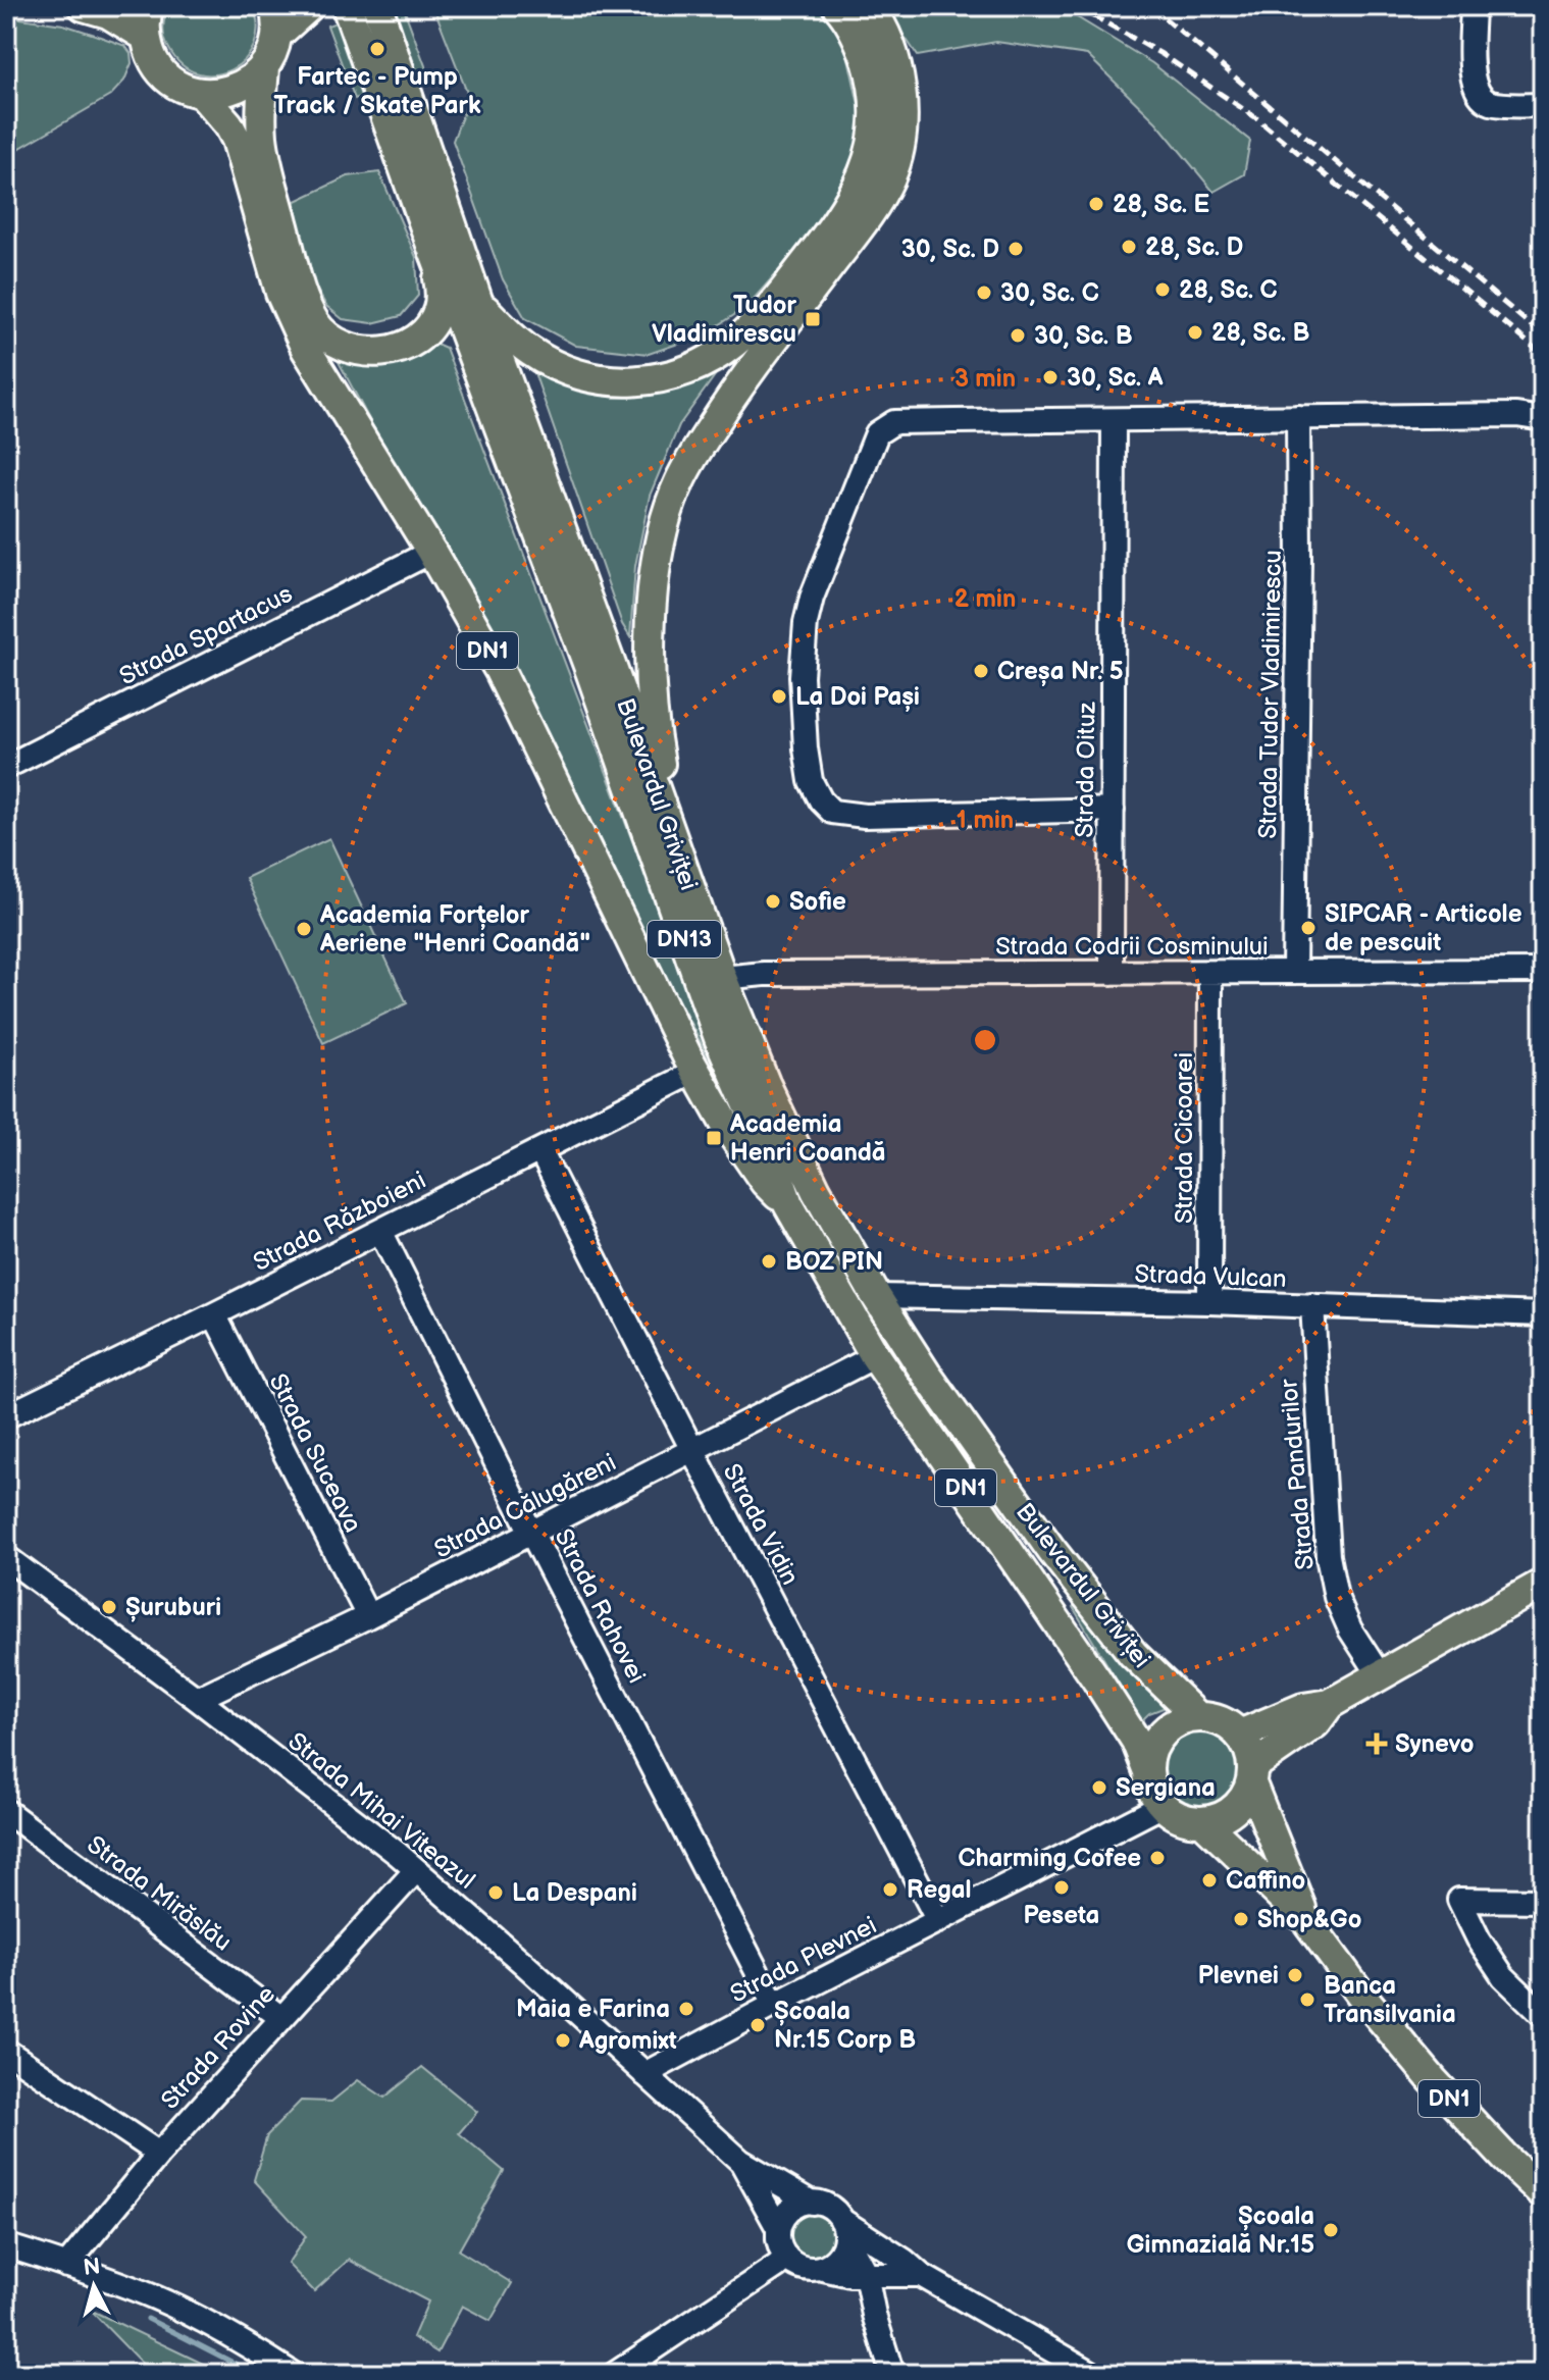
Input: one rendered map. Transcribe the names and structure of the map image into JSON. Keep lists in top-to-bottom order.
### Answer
{
  "streets": {
    "main road": ["DN1", "Bulevardul Griviței", "DN13"],
    "street": [
      "Strada Spartacus",
      "Strada Tudor Vladimirescu",
      "Strada Oituz",
      "Strada Codrii Cosminului",
      "Strada Cicoarei",
      "Strada Războieni",
      "Strada Vulcan",
      "Strada Suceava",
      "Strada Pandurilor",
      "Strada Călugăreni",
      "Strada Vidin",
      "Strada Rahovei",
      "Strada Mihai Viteazul",
      "Strada Mirăslău",
      "Strada Plevnei",
      "Strada Rovine"
    ]
  },
  "crossings": [
    ["Strada Spartacus", "Bulevardul Griviței"],
    ["DN1", "Bulevardul Griviței"],
    ["DN1", "Strada Plevnei"],
    ["Strada Tudor Vladimirescu", "Strada Codrii Cosminului"],
    ["Strada Oituz", "Strada Codrii Cosminului"],
    ["Bulevardul Griviței", "Strada Codrii Cosminului"],
    ["Bulevardul Griviței", "Strada Războieni"],
    ["Bulevardul Griviței", "Strada Vulcan"],
    ["Bulevardul Griviței", "Strada Călugăreni"],
    ["Bulevardul Griviței", "Strada Plevnei"],
    ["Strada Codrii Cosminului", "Strada Cicoarei"],
    ["Strada Cicoarei", "Strada Vulcan"],
    ["Strada Războieni", "Strada Suceava"],
    ["Strada Războieni", "Strada Vidin"],
    ["Strada Războieni", "Strada Rahovei"],
    ["Strada Vulcan", "Strada Pandurilor"],
    ["Strada Suceava", "Strada Călugăreni"],
    ["Strada Călugăreni", "Strada Vidin"],
    ["Strada Călugăreni", "Strada Rahovei"],
    ["Strada Călugăreni", "Strada Mihai Viteazul"],
    ["Strada Vidin", "Strada Plevnei"],
    ["Strada Rahovei", "Strada Plevnei"],
    ["Strada Mihai Viteazul", "Strada Plevnei"],
    ["Strada Mihai Viteazul", "Strada Rovine"],
    ["Strada Mirăslău", "Strada Rovine"]
  ],
  "places": {
    "other": [
      "Fartec - Pump Track / Skate Park",
      "28, Sc. E",
      "28, Sc. D",
      "30, Sc. D",
      "28, Sc. C",
      "30, Sc. C",
      "28, Sc. B",
      "30, Sc. B",
      "30, Sc. A",
      "Creșa Nr. 5",
      "La Doi Pași",
      "Sofie",
      "SIPCAR - Articole de pescuit",
      "Academia Forțelor Aeriene \"Henri Coandă\"",
      "BOZ PIN",
      "Șuruburi",
      "Sergiana",
      "Charming Cofee",
      "Caffino",
      "Peseta",
      "Regal",
      "La Despani",
      "Shop&Go",
      "Plevnei",
      "Banca Transilvania",
      "Maia e Farina",
      "Școala Nr.15 Corp B",
      "Agromixt",
      "Școala Gimnazială Nr.15"
    ],
    "transit": ["Tudor Vladimirescu", "Academia Henri Coandă"],
    "health": ["Synevo"]
  },
  "north": "top",
  "rings": ["3 min", "2 min", "1 min"]
}
